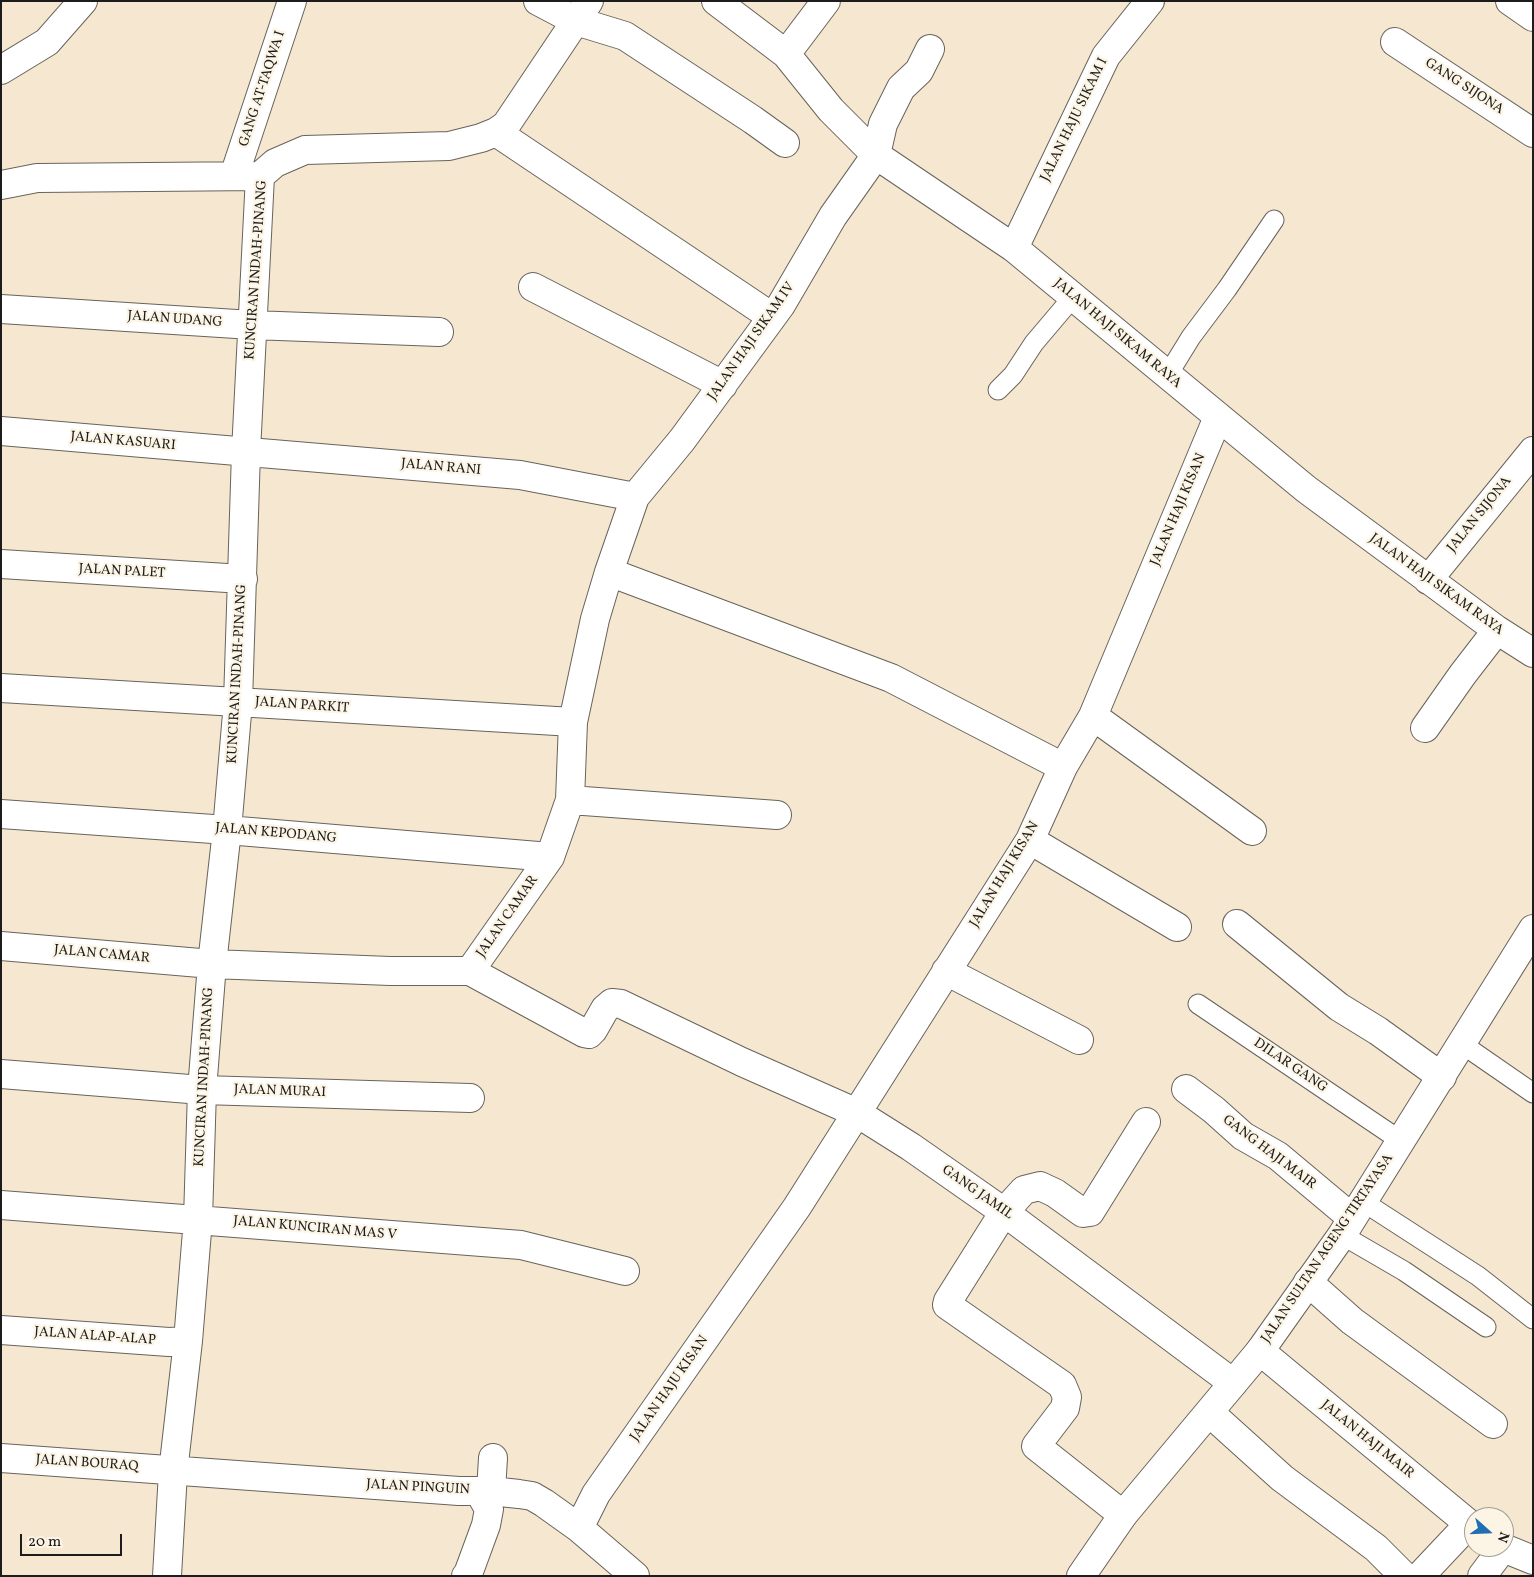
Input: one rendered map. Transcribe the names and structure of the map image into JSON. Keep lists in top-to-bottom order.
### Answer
{
  "streets": {
    "street": [
      "GANG SIJONA",
      "GANG AT-TAQWA I",
      "JALAN HAJU SIKAM I",
      "KUNCIRAN INDAH-PINANG",
      "JALAN UDANG",
      "JALAN HAJI SIKAM RAYA",
      "JALAN HAJI SIKAM IV",
      "JALAN KASUARI",
      "JALAN RANI",
      "JALAN HAJI KISAN",
      "JALAN SIJONA",
      "JALAN PALET",
      "JALAN PARKIT",
      "JALAN KEPODANG",
      "JALAN CAMAR",
      "JALAN MURAI",
      "GANG HAJI MAIR",
      "GANG JAMIL",
      "JALAN KUNCIRAN MAS V",
      "JALAN SULTAN AGENG TIRTAYASA",
      "JALAN ALAP-ALAP",
      "JALAN HAJU KISAN",
      "JALAN HAJI MAIR",
      "JALAN BOURAQ",
      "JALAN PINGUIN"
    ],
    "lane": ["DILAR GANG"]
  },
  "crossings": [
    ["GANG AT-TAQWA I", "KUNCIRAN INDAH-PINANG"],
    ["JALAN HAJU SIKAM I", "JALAN HAJI SIKAM RAYA"],
    ["KUNCIRAN INDAH-PINANG", "JALAN UDANG"],
    ["KUNCIRAN INDAH-PINANG", "JALAN KASUARI"],
    ["KUNCIRAN INDAH-PINANG", "JALAN RANI"],
    ["KUNCIRAN INDAH-PINANG", "JALAN PALET"],
    ["KUNCIRAN INDAH-PINANG", "JALAN PARKIT"],
    ["KUNCIRAN INDAH-PINANG", "JALAN KEPODANG"],
    ["KUNCIRAN INDAH-PINANG", "JALAN CAMAR"],
    ["KUNCIRAN INDAH-PINANG", "JALAN MURAI"],
    ["KUNCIRAN INDAH-PINANG", "JALAN KUNCIRAN MAS V"],
    ["KUNCIRAN INDAH-PINANG", "JALAN ALAP-ALAP"],
    ["KUNCIRAN INDAH-PINANG", "JALAN BOURAQ"],
    ["KUNCIRAN INDAH-PINANG", "JALAN PINGUIN"],
    ["JALAN HAJI SIKAM RAYA", "JALAN HAJI SIKAM IV"],
    ["JALAN HAJI SIKAM RAYA", "JALAN HAJI KISAN"],
    ["JALAN HAJI SIKAM RAYA", "JALAN SIJONA"],
    ["JALAN HAJI SIKAM IV", "JALAN RANI"],
    ["JALAN HAJI SIKAM IV", "JALAN CAMAR"],
    ["JALAN KASUARI", "JALAN RANI"],
    ["JALAN RANI", "JALAN CAMAR"],
    ["JALAN HAJI KISAN", "GANG JAMIL"],
    ["JALAN HAJI KISAN", "JALAN HAJU KISAN"],
    ["JALAN PARKIT", "JALAN CAMAR"],
    ["JALAN KEPODANG", "JALAN CAMAR"],
    ["JALAN CAMAR", "GANG JAMIL"],
    ["DILAR GANG", "JALAN SULTAN AGENG TIRTAYASA"],
    ["GANG HAJI MAIR", "JALAN SULTAN AGENG TIRTAYASA"],
    ["GANG JAMIL", "JALAN SULTAN AGENG TIRTAYASA"],
    ["JALAN SULTAN AGENG TIRTAYASA", "JALAN HAJI MAIR"],
    ["JALAN HAJU KISAN", "JALAN PINGUIN"],
    ["JALAN BOURAQ", "JALAN PINGUIN"]
  ],
  "scale_bar": "20 m",
  "north": "right"
}
